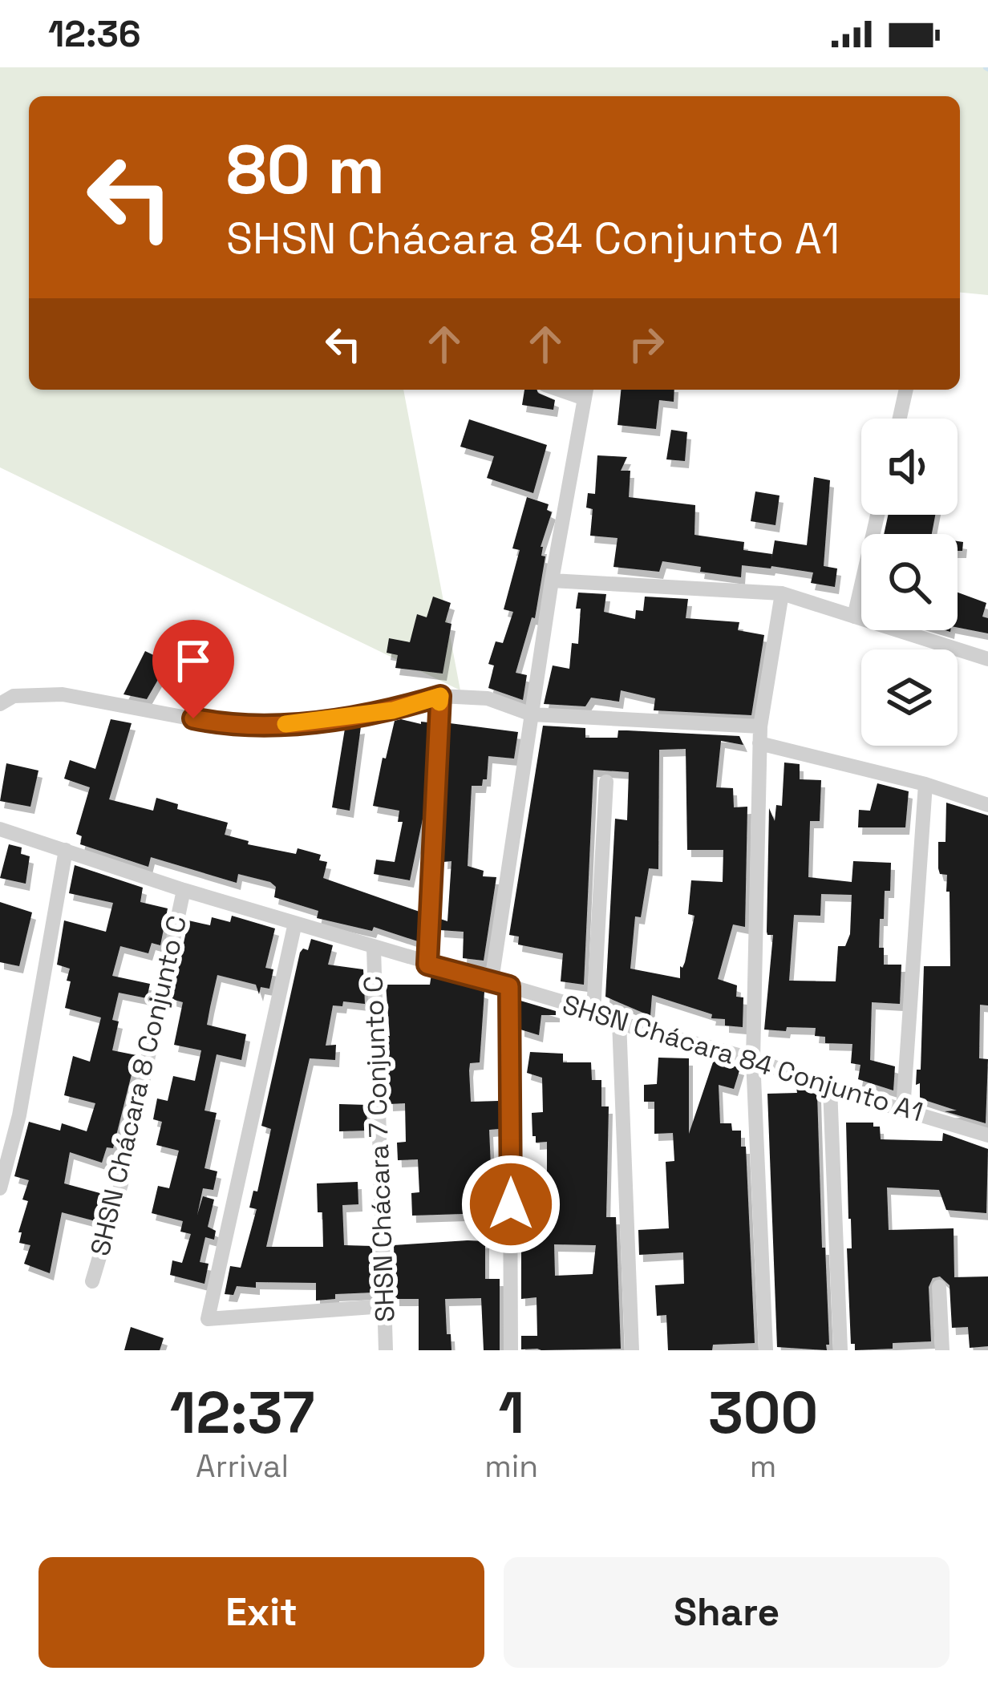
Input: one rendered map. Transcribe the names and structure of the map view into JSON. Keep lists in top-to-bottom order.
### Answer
{
  "streets": {
    "street": ["SHSN Chácara 84 Conjunto A1", "SHSN Chácara 8 Conjunto C", "SHSN Chácara 7 Conjunto C"]
  },
  "crossings": [
    ["SHSN Chácara 84 Conjunto A1", "SHSN Chácara 8 Conjunto C"],
    ["SHSN Chácara 84 Conjunto A1", "SHSN Chácara 7 Conjunto C"]
  ],
  "page": {
    "status": "12:36",
    "turn": ["80 m", "SHSN Chácara 84 Conjunto A1"],
    "eta": [
      "12:37",
      "Arrival",
      "1",
      "min",
      "300",
      "m"
    ],
    "buttons": ["Exit", "Share"]
  }
}
